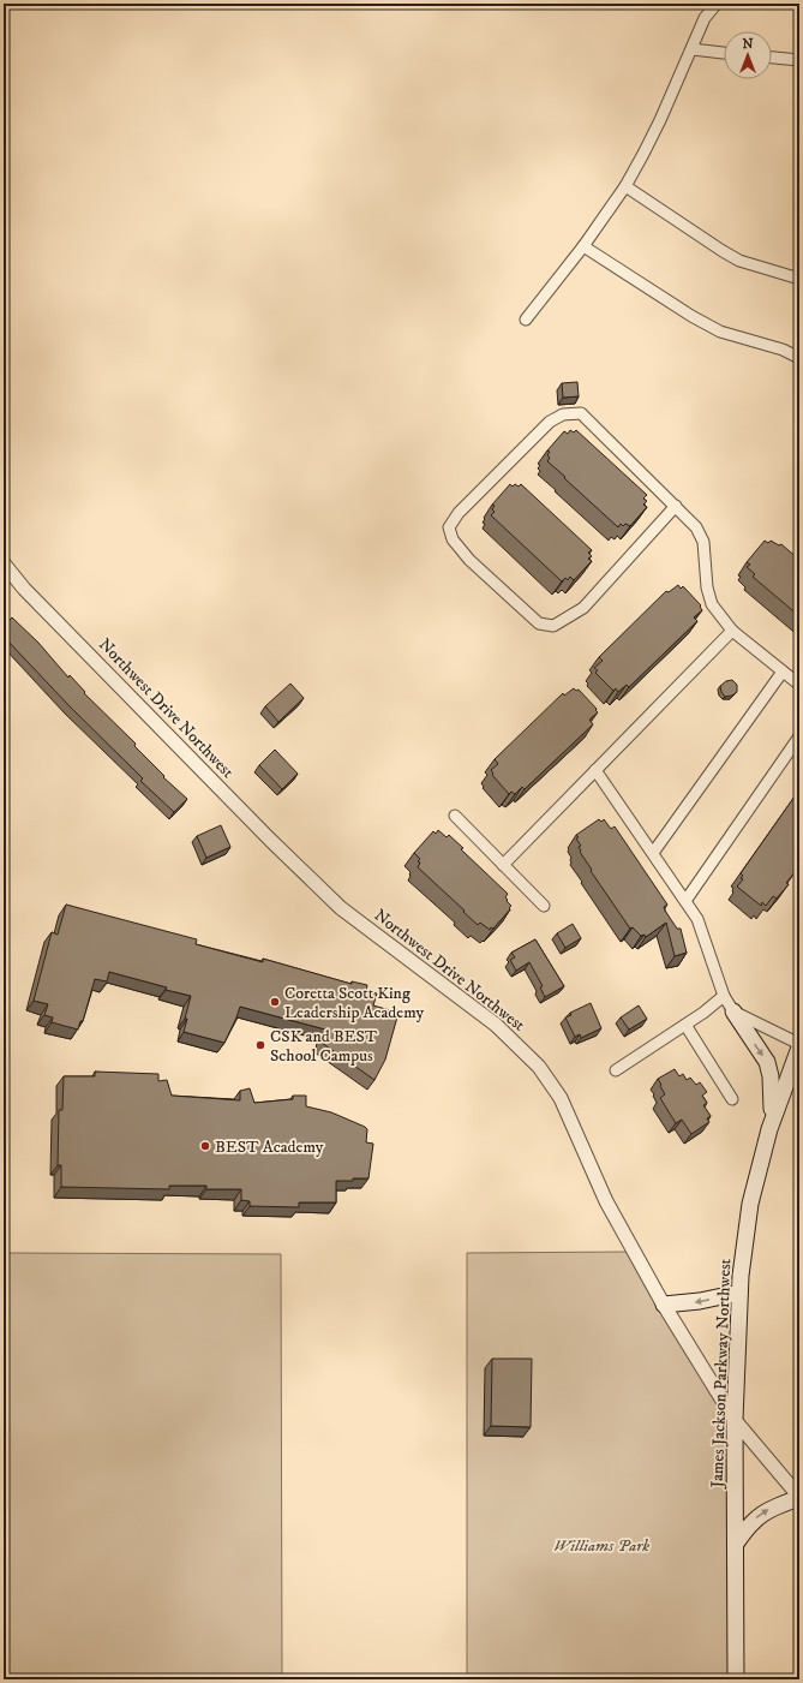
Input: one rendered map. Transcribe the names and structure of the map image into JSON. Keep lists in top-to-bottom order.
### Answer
{
  "streets": {
    "main road": ["James Jackson Parkway Northwest"],
    "street": ["Northwest Drive Northwest"]
  },
  "crossings": [
    ["Northwest Drive Northwest", "James Jackson Parkway Northwest"]
  ],
  "parks": ["Williams Park"],
  "places": ["Coretta Scott King Leadership Academy", "CSK and BEST School Campus", "BEST Academy"],
  "north": "top"
}
